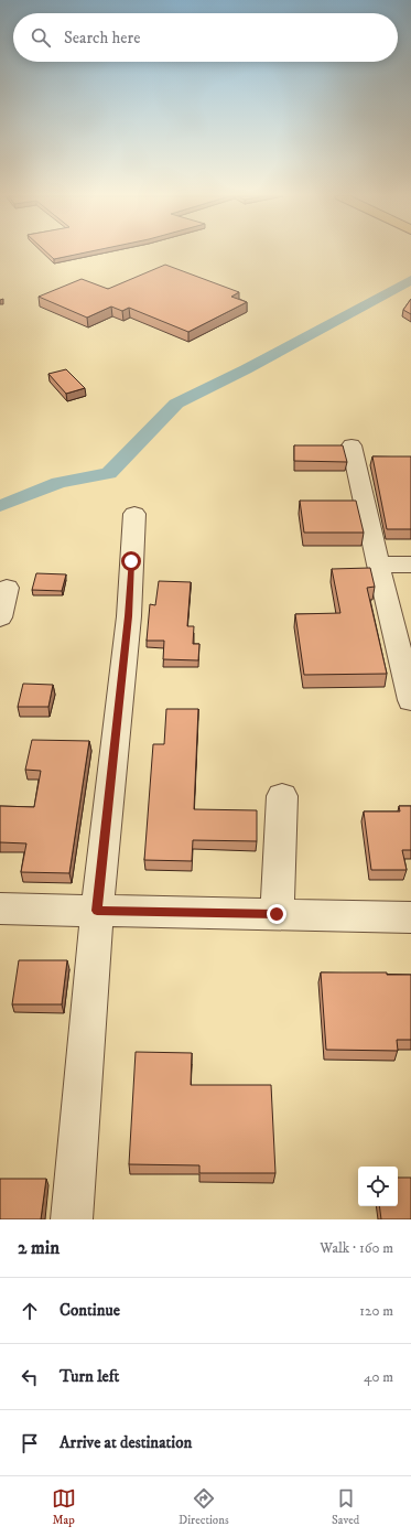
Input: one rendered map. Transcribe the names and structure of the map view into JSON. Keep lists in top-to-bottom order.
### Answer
{
  "page": {
    "search": "Search here",
    "heading": ["2 min", "Walk · 160 m"],
    "list": [
      ["Continue", "120 m"],
      ["Turn left", "40 m"],
      "Arrive at destination"
    ],
    "nav": ["Map", "Directions", "Saved"]
  }
}
